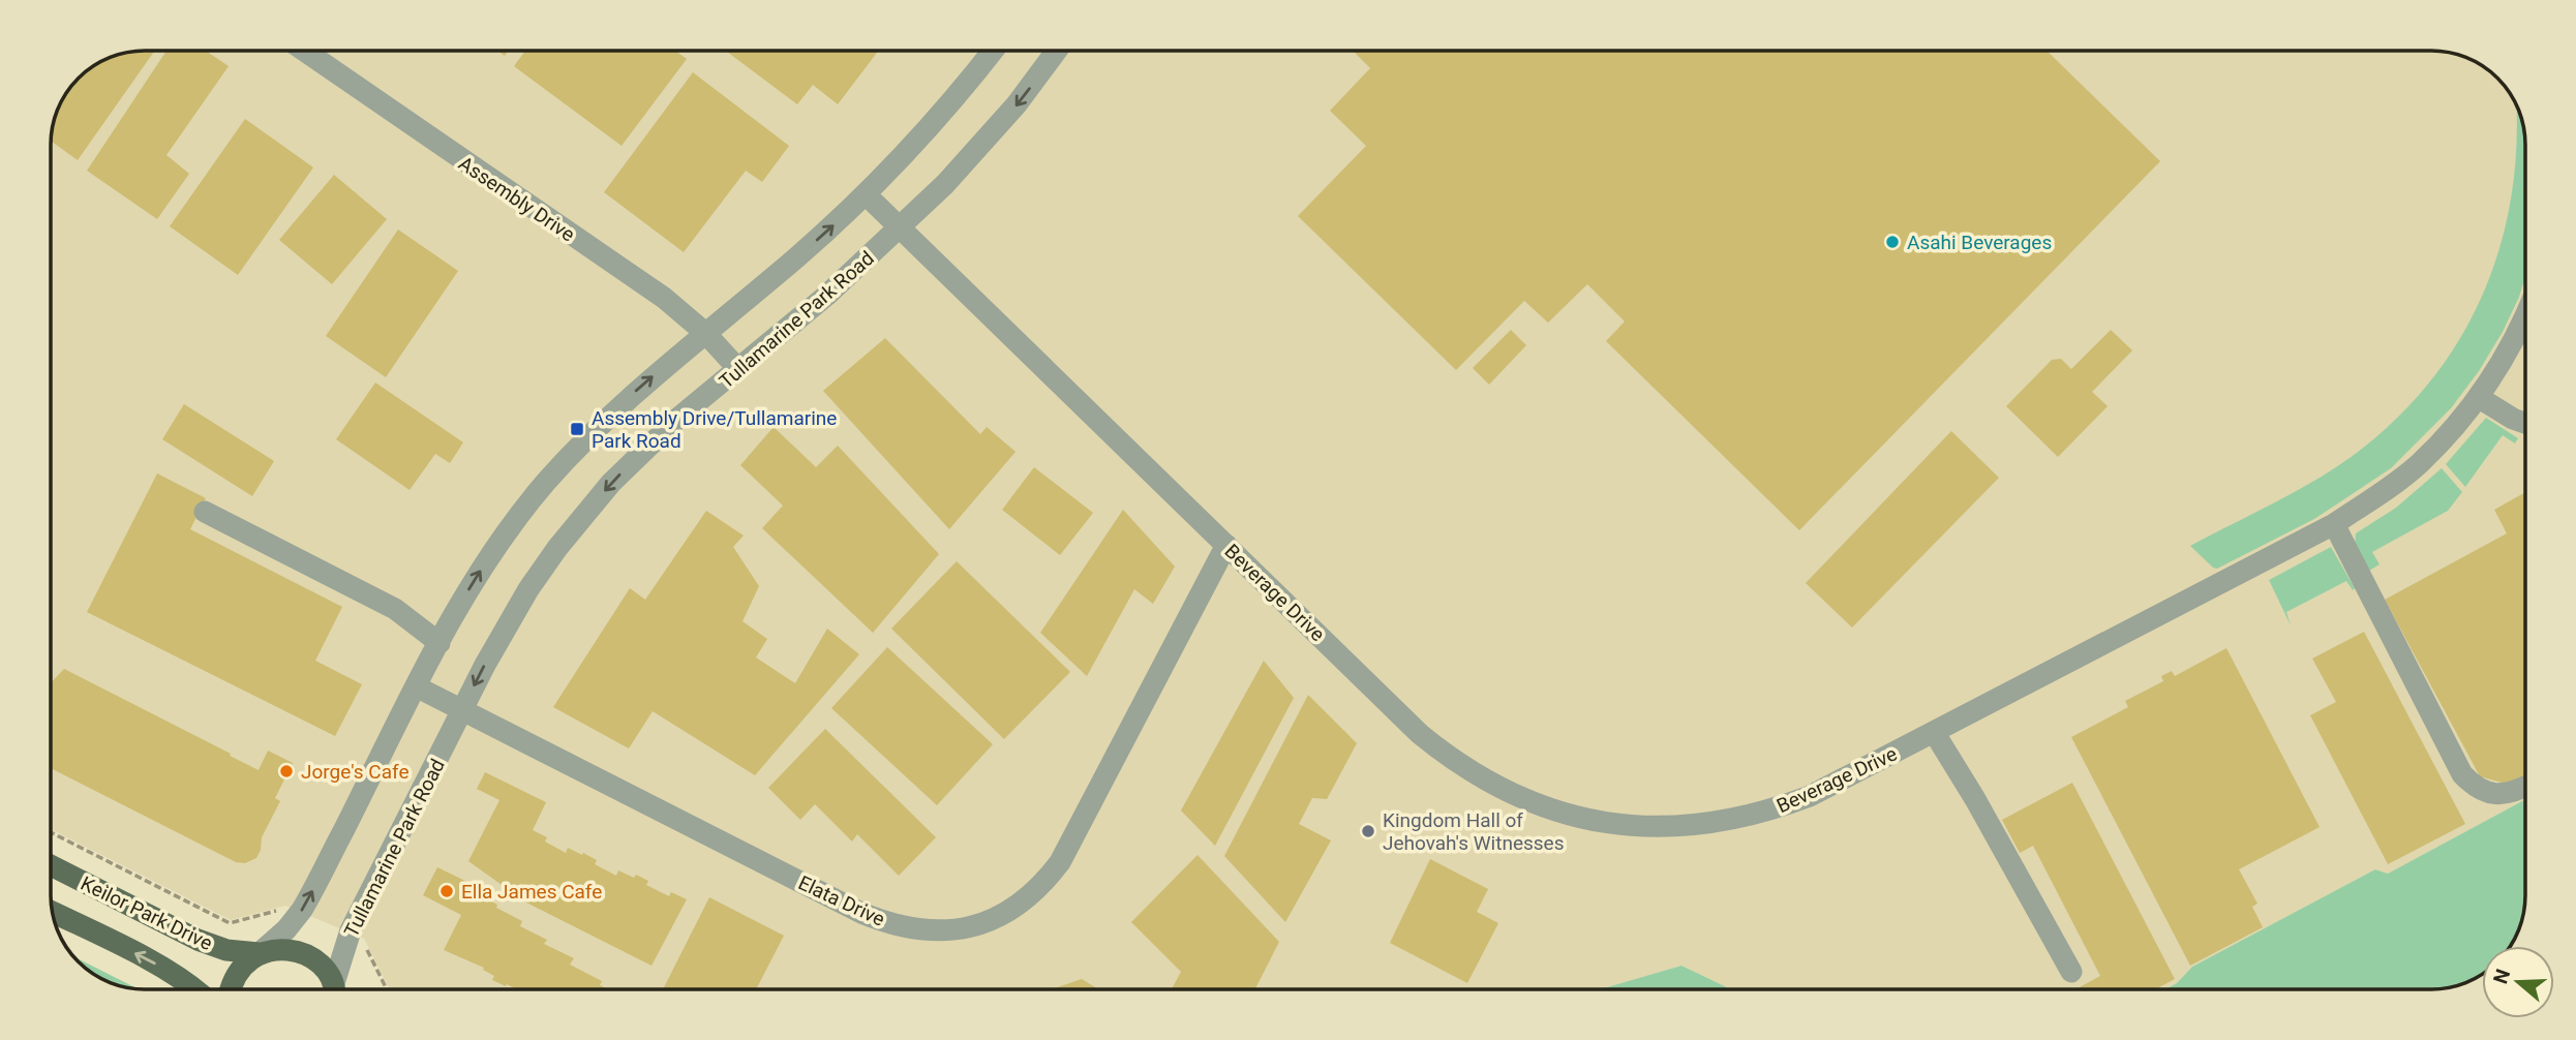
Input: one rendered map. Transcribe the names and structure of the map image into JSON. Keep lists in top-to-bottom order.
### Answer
{
  "streets": {
    "main road": ["Keilor Park Drive"],
    "street": [
      "Assembly Drive",
      "Tullamarine Park Road",
      "Beverage Drive",
      "Elata Drive"
    ]
  },
  "crossings": [
    ["Assembly Drive", "Tullamarine Park Road"],
    ["Tullamarine Park Road", "Beverage Drive"],
    ["Tullamarine Park Road", "Elata Drive"],
    ["Beverage Drive", "Elata Drive"]
  ],
  "places": {
    "other": [
      "Asahi Beverages",
      "Jorge's Cafe",
      "Kingdom Hall of Jehovah's Witnesses",
      "Ella James Cafe"
    ],
    "transit": ["Assembly Drive/Tullamarine Park Road"]
  },
  "north": "left"
}
